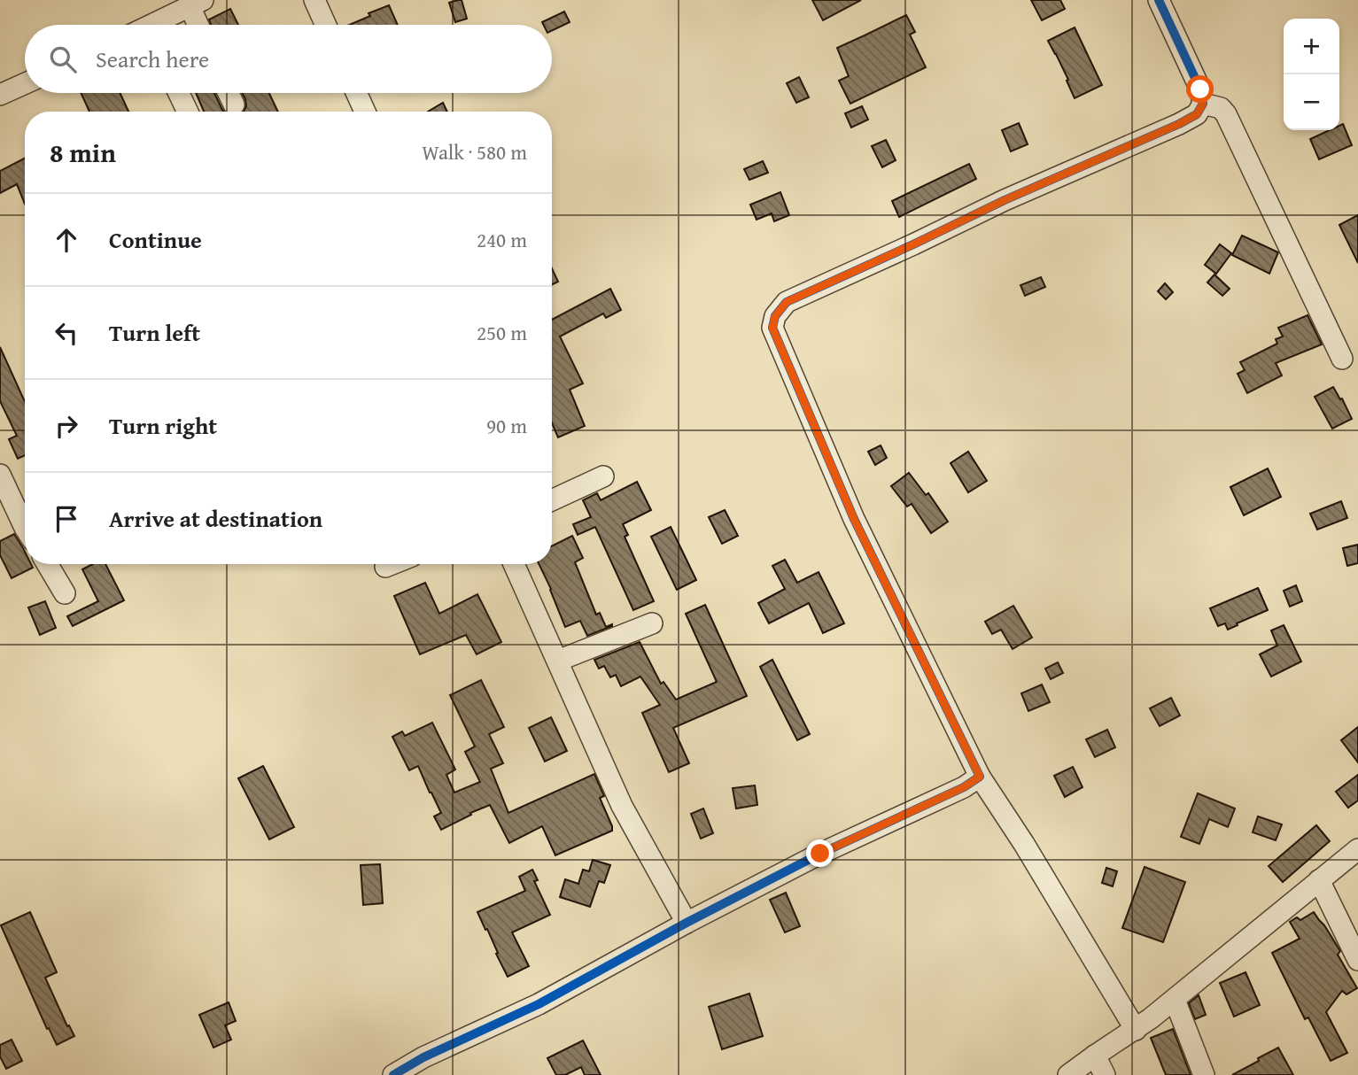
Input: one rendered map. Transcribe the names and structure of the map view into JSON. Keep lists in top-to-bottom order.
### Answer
{
  "page": {
    "map_buttons": ["+", "−"],
    "search": "Search here",
    "heading": ["8 min", "Walk · 580 m"],
    "list": [
      ["Continue", "240 m"],
      ["Turn left", "250 m"],
      ["Turn right", "90 m"],
      "Arrive at destination"
    ]
  }
}
